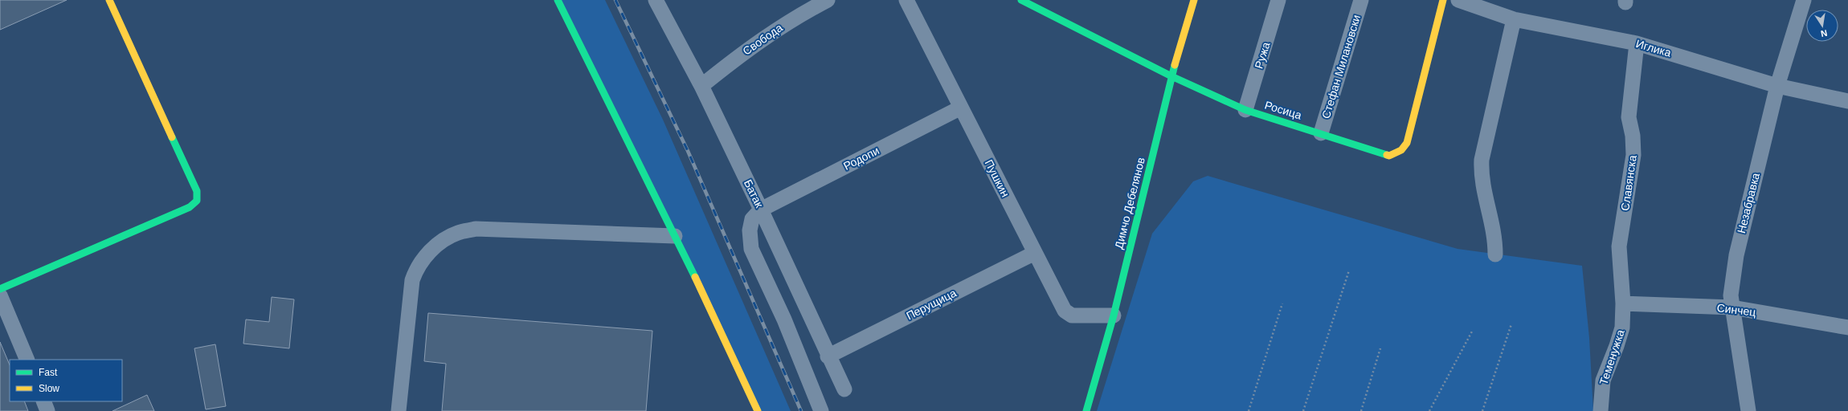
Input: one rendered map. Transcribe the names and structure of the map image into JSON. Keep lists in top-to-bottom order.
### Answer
{
  "streets": {
    "street": [
      "Свобода",
      "Иглика",
      "Ружа",
      "Стефан Милановски",
      "Росица",
      "Родопи",
      "Пушкин",
      "Славянска",
      "Батак",
      "Димчо Дебелянов",
      "Незабравка",
      "Перущица",
      "Синчец",
      "Теменужка"
    ]
  },
  "crossings": [
    ["Свобода", "Батак"],
    ["Иглика", "Славянска"],
    ["Иглика", "Незабравка"],
    ["Ружа", "Росица"],
    ["Стефан Милановски", "Росица"],
    ["Росица", "Димчо Дебелянов"],
    ["Родопи", "Пушкин"],
    ["Родопи", "Батак"],
    ["Пушкин", "Димчо Дебелянов"],
    ["Пушкин", "Перущица"],
    ["Славянска", "Синчец"],
    ["Славянска", "Теменужка"],
    ["Батак", "Перущица"],
    ["Незабравка", "Синчец"],
    ["Синчец", "Теменужка"]
  ],
  "legend": ["Fast", "Slow"],
  "north": "bottom"
}
